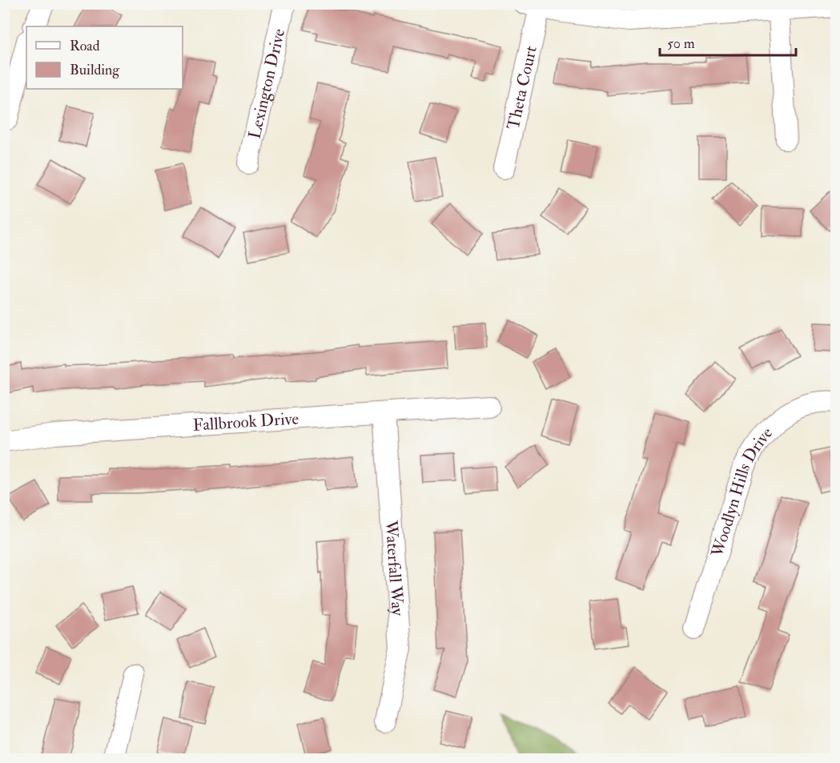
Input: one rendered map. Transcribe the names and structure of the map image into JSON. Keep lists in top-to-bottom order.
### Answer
{
  "streets": {
    "street": [
      "Lexington Drive",
      "Theta Court",
      "Fallbrook Drive",
      "Woodlyn Hills Drive",
      "Waterfall Way"
    ]
  },
  "crossings": [
    ["Fallbrook Drive", "Waterfall Way"]
  ],
  "legend": ["Road", "Building"],
  "scale_bar": "50 m"
}
